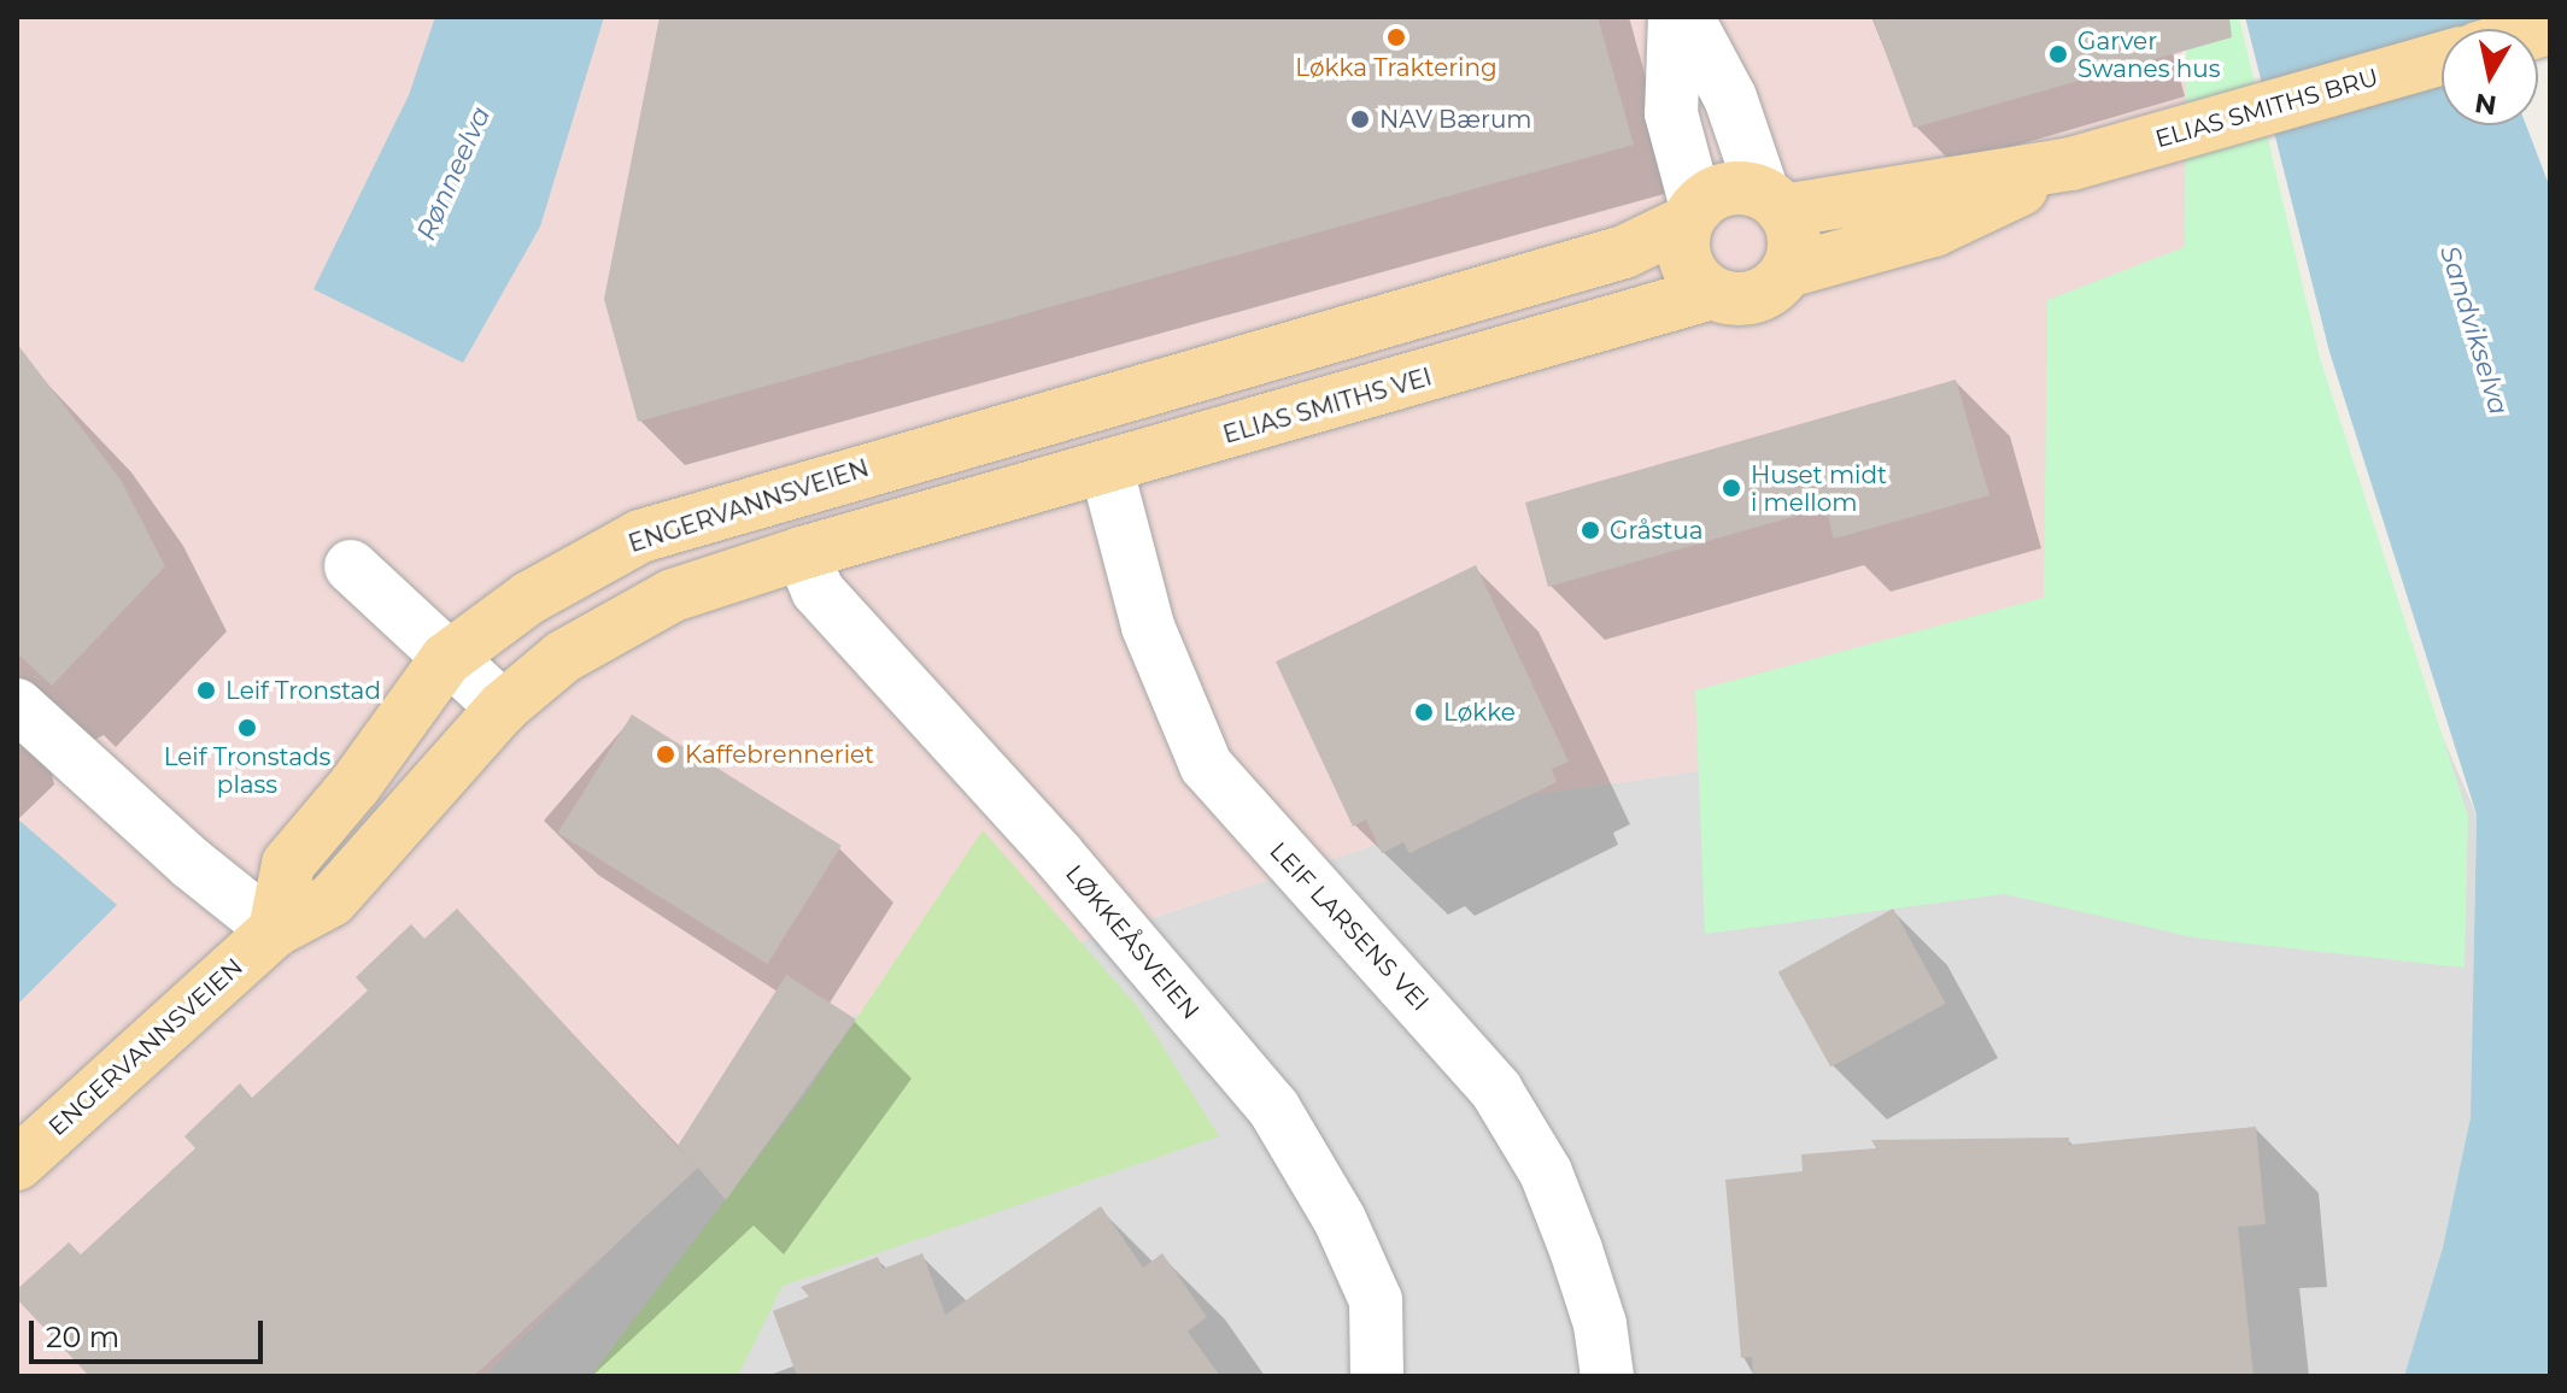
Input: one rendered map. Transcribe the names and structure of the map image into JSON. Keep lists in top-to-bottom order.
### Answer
{
  "streets": {
    "main road": ["ELIAS SMITHS BRU", "ELIAS SMITHS VEI", "ENGERVANNSVEIEN"],
    "street": ["LEIF LARSENS VEI", "LØKKEÅSVEIEN"]
  },
  "crossings": [
    ["ELIAS SMITHS VEI", "ENGERVANNSVEIEN"],
    ["ELIAS SMITHS VEI", "LEIF LARSENS VEI"],
    ["ENGERVANNSVEIEN", "LØKKEÅSVEIEN"]
  ],
  "water": ["Rønneelva", "Sandvikselva"],
  "places": [
    "Løkka Traktering",
    "Garver Swanes hus",
    "NAV Bærum",
    "Huset midt i mellom",
    "Gråstua",
    "Leif Tronstad",
    "Løkke",
    "Leif Tronstads plass",
    "Kaffebrenneriet"
  ],
  "scale_bar": "20 m",
  "north": "bottom"
}
